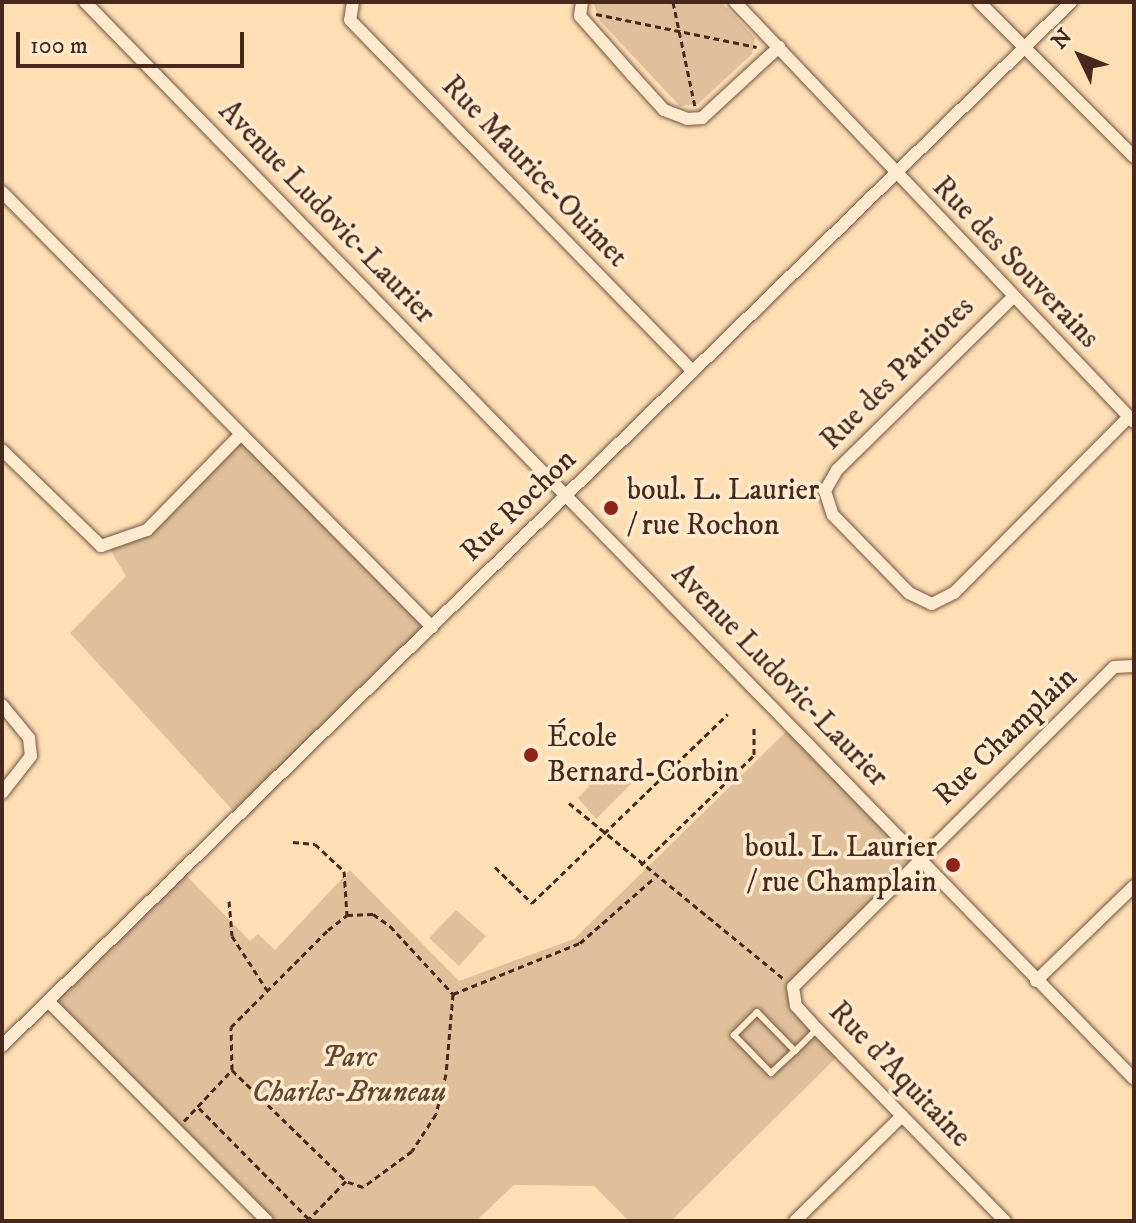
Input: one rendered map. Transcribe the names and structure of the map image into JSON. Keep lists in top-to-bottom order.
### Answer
{
  "streets": {
    "street": [
      "Rue Maurice-Ouimet",
      "Avenue Ludovic-Laurier",
      "Rue des Souverains",
      "Rue des Patriotes",
      "Rue Rochon",
      "Rue Champlain",
      "Rue d'Aquitaine"
    ]
  },
  "crossings": [
    ["Rue Maurice-Ouimet", "Rue Rochon"],
    ["Avenue Ludovic-Laurier", "Rue Rochon"],
    ["Avenue Ludovic-Laurier", "Rue Champlain"],
    ["Avenue Ludovic-Laurier", "Rue d'Aquitaine"],
    ["Rue des Souverains", "Rue des Patriotes"],
    ["Rue des Souverains", "Rue Rochon"],
    ["Rue Champlain", "Rue d'Aquitaine"]
  ],
  "parks": ["Parc Charles-Bruneau"],
  "places": ["boul. L. Laurier / rue Rochon", "École Bernard-Corbin", "boul. L. Laurier / rue Champlain"],
  "scale_bar": "100 m",
  "north": "top left"
}
